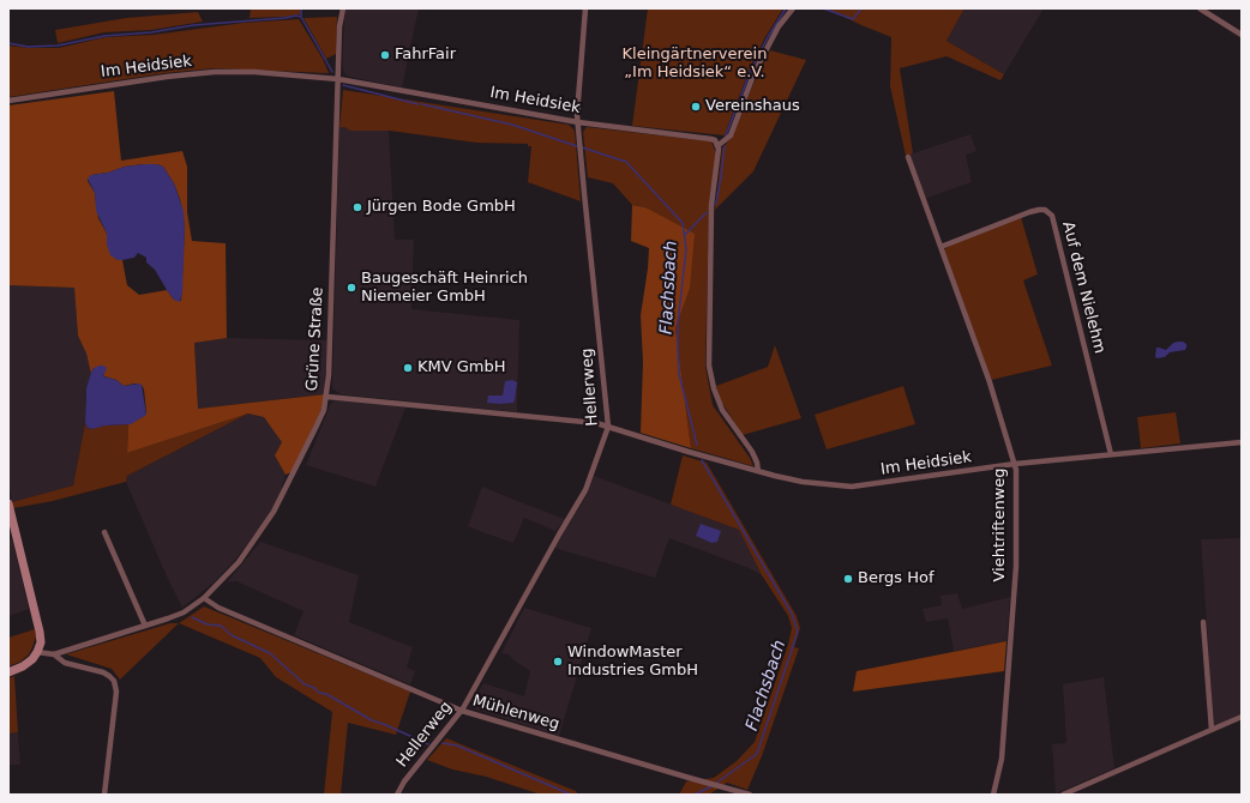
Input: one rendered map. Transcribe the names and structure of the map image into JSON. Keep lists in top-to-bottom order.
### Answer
{
  "streets": {
    "street": [
      "Im Heidsiek",
      "Auf dem Nielehm",
      "Grüne Straße",
      "Hellerweg",
      "Viehtriftenweg",
      "Mühlenweg"
    ]
  },
  "crossings": [
    ["Im Heidsiek", "Auf dem Nielehm"],
    ["Im Heidsiek", "Grüne Straße"],
    ["Im Heidsiek", "Hellerweg"],
    ["Im Heidsiek", "Viehtriftenweg"],
    ["Auf dem Nielehm", "Viehtriftenweg"],
    ["Grüne Straße", "Mühlenweg"],
    ["Hellerweg", "Mühlenweg"]
  ],
  "water": ["Flachsbach"],
  "parks": ["Kleingärtnerverein „Im Heidsiek“ e.V."],
  "places": [
    "FahrFair",
    "Vereinshaus",
    "Jürgen Bode GmbH",
    "Baugeschäft Heinrich Niemeier GmbH",
    "KMV GmbH",
    "Bergs Hof",
    "WindowMaster Industries GmbH"
  ]
}
